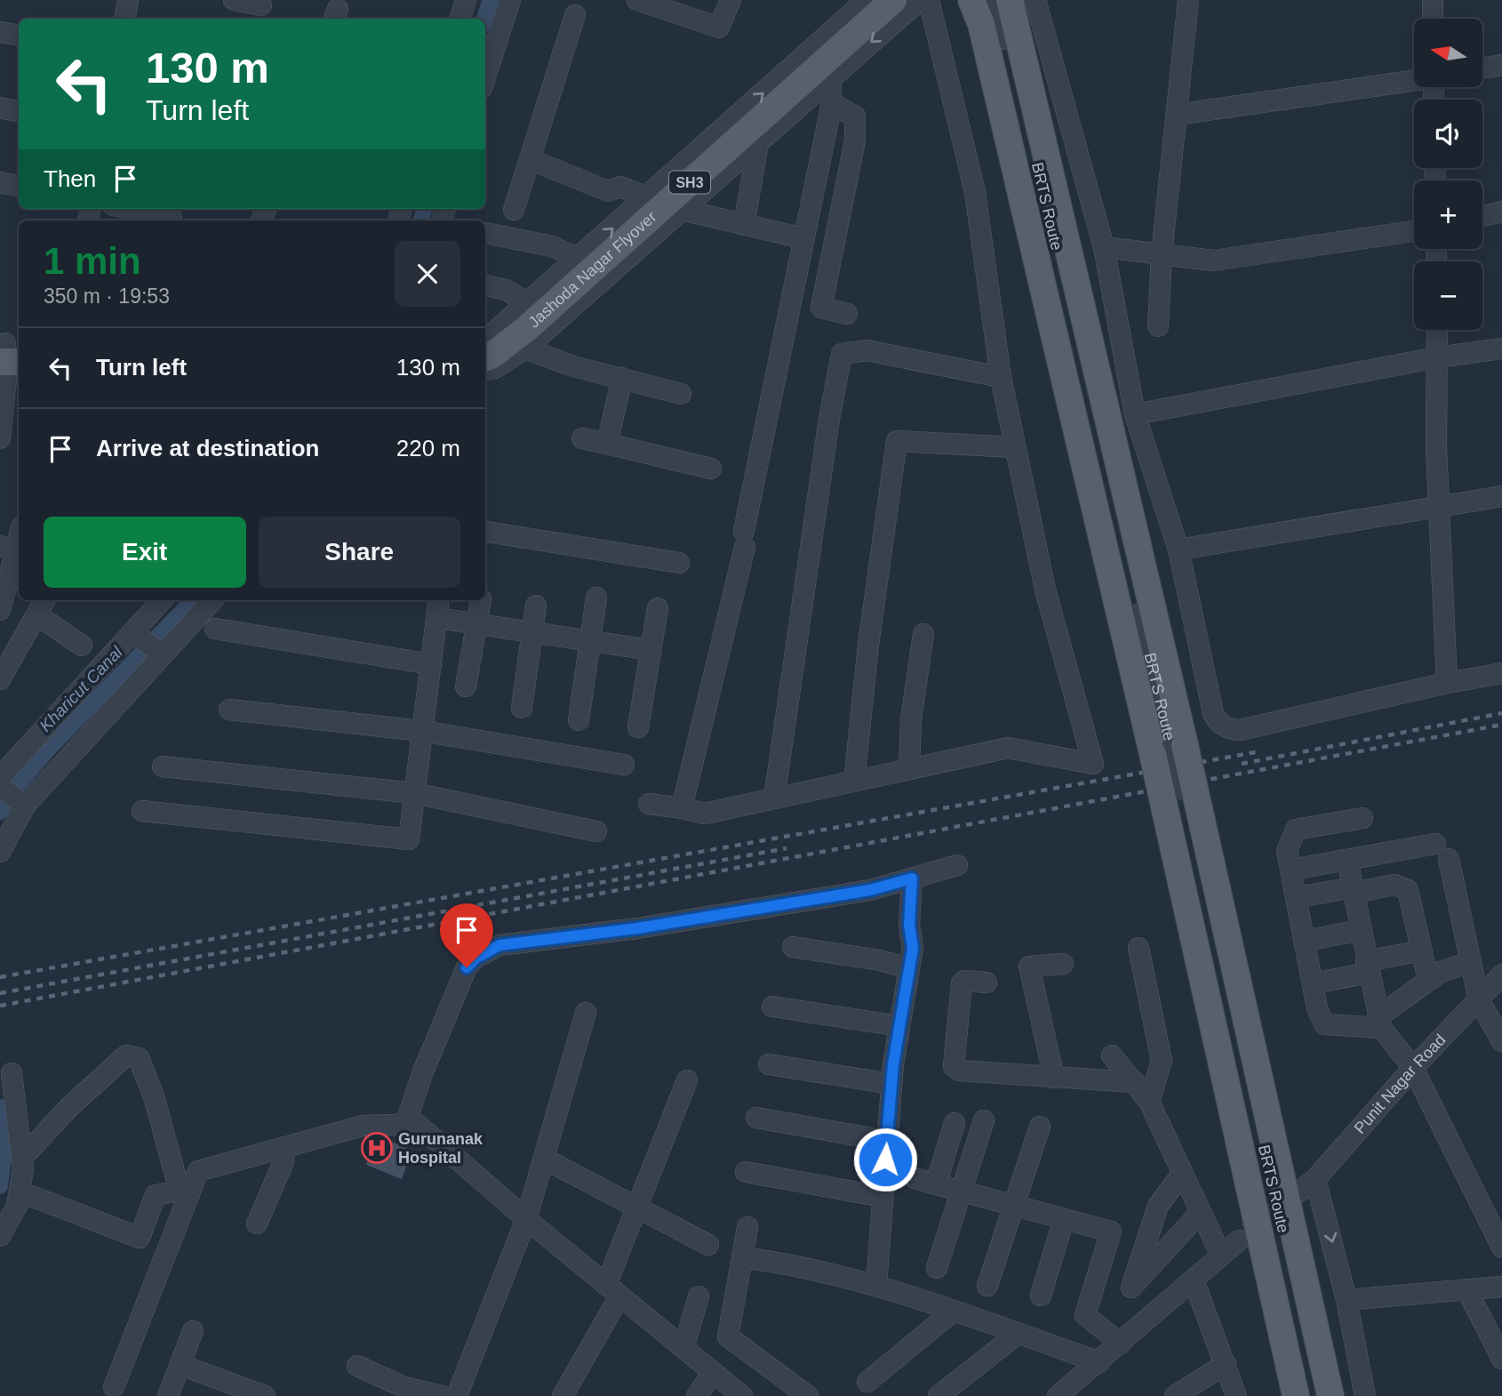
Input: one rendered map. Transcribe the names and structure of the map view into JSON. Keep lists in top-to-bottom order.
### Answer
{
  "streets": {
    "main road": ["SH3", "Jashoda Nagar Flyover"],
    "street": ["BRTS Route", "Punit Nagar Road"]
  },
  "water": ["Kharicut Canal"],
  "places": {
    "hospital": ["Gurunanak Hospital"]
  },
  "north": "left",
  "page": {
    "map_buttons": ["+", "−"],
    "turn": ["130 m", "Turn left"],
    "then": "Then",
    "heading": ["1 min", "350 m · 19:53"],
    "list": [
      {
        "name": "Turn left",
        "value": "130 m"
      },
      {
        "name": "Arrive at destination",
        "value": "220 m"
      }
    ],
    "buttons": ["Exit", "Share"]
  }
}
